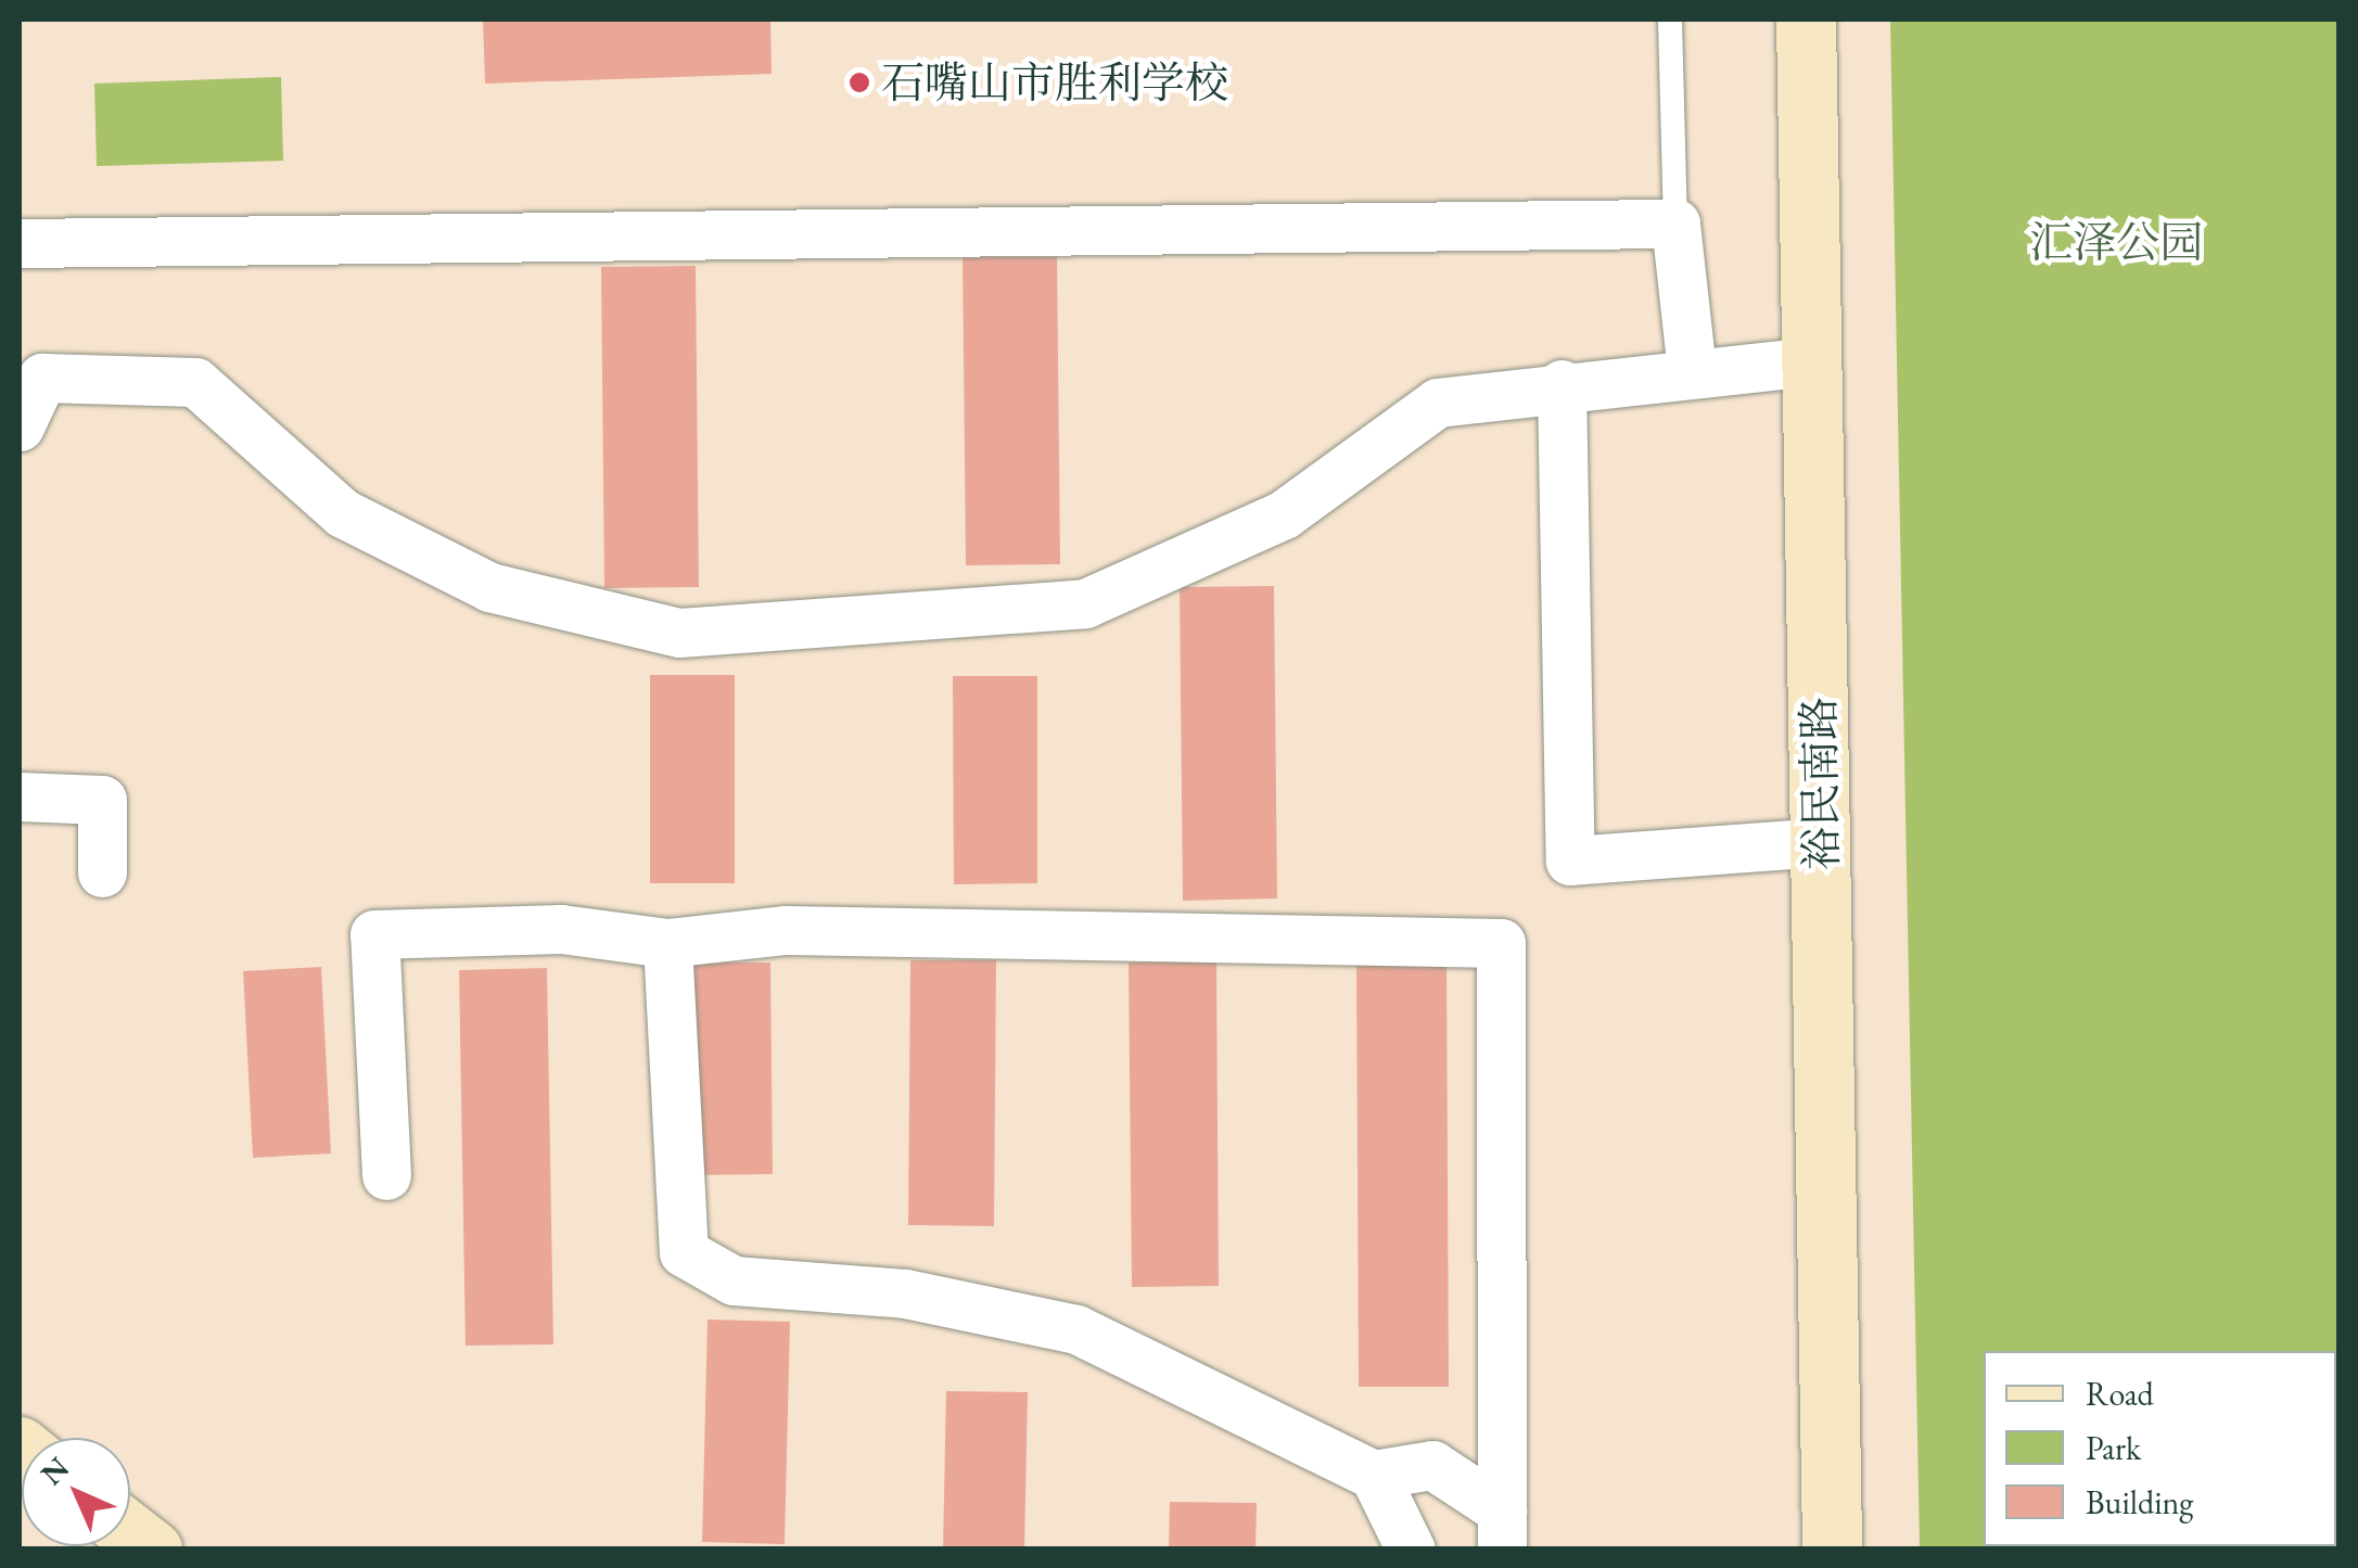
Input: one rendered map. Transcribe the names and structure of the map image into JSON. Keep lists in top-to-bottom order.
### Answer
{
  "streets": {
    "street": ["裕民南路"]
  },
  "parks": ["汇泽公园"],
  "places": ["石嘴山市胜利学校"],
  "legend": ["Road", "Park", "Building"],
  "north": "top left"
}
